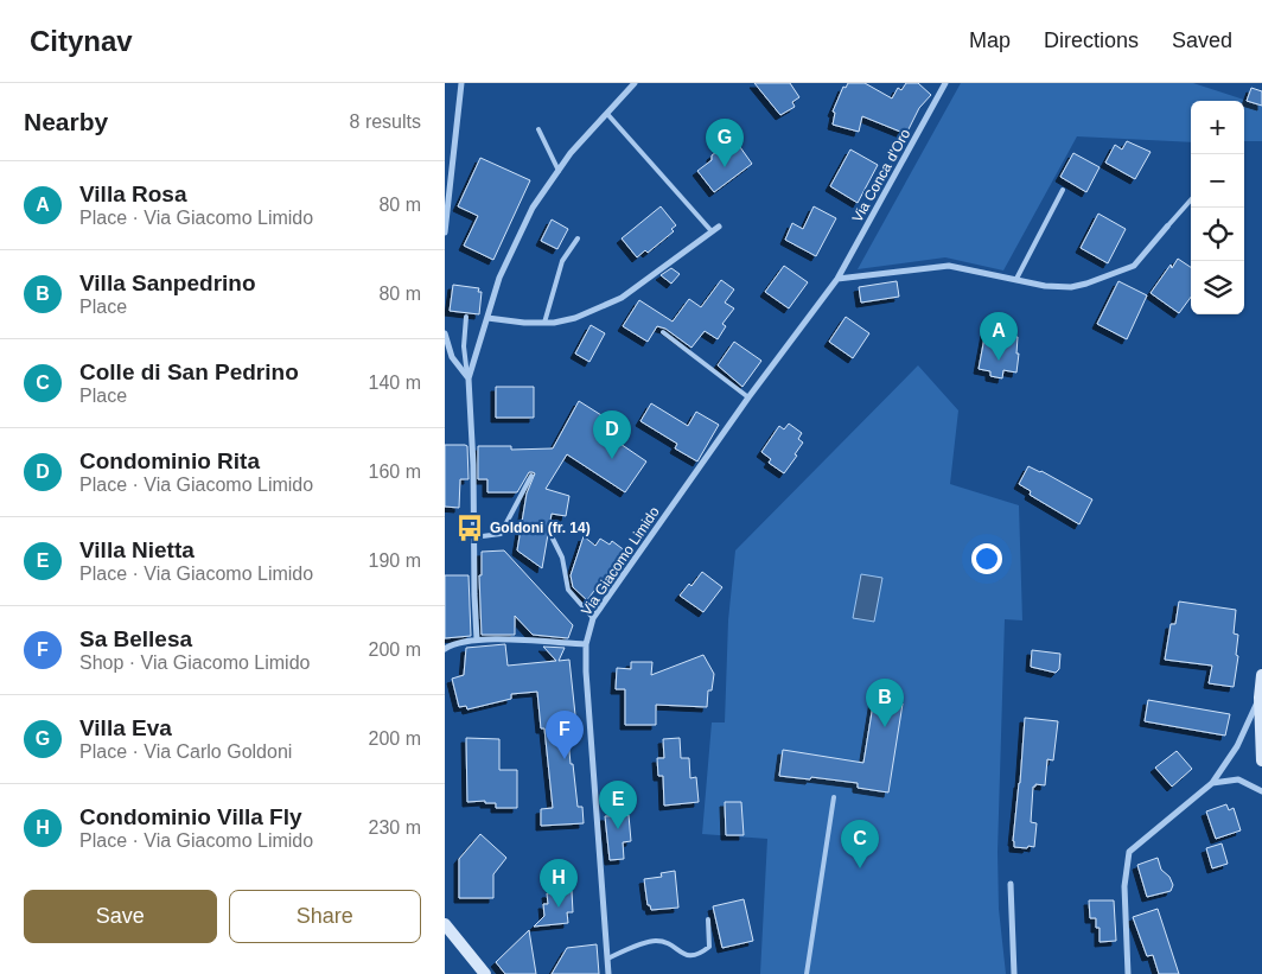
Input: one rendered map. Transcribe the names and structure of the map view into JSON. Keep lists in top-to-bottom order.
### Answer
{
  "streets": {
    "street": ["Via Conca d'Oro", "Via Giacomo Limido"]
  },
  "crossings": [
    ["Via Conca d'Oro", "Via Giacomo Limido"]
  ],
  "places": {
    "bus stop": ["Goldoni (fr. 14)"]
  },
  "page": {
    "header": "Citynav",
    "nav": ["Map", "Directions", "Saved"],
    "heading": ["Nearby", "8 results"],
    "map_buttons": ["+", "−"],
    "pins": [
      "G",
      "A",
      "D",
      "B",
      "F",
      "E",
      "C",
      "H"
    ],
    "list": [
      {
        "mark": "A",
        "name": "Villa Rosa",
        "note": "Place · Via Giacomo Limido",
        "value": "80 m"
      },
      {
        "mark": "B",
        "name": "Villa Sanpedrino",
        "note": "Place",
        "value": "80 m"
      },
      {
        "mark": "C",
        "name": "Colle di San Pedrino",
        "note": "Place",
        "value": "140 m"
      },
      {
        "mark": "D",
        "name": "Condominio Rita",
        "note": "Place · Via Giacomo Limido",
        "value": "160 m"
      },
      {
        "mark": "E",
        "name": "Villa Nietta",
        "note": "Place · Via Giacomo Limido",
        "value": "190 m"
      },
      {
        "mark": "F",
        "name": "Sa Bellesa",
        "note": "Shop · Via Giacomo Limido",
        "value": "200 m"
      },
      {
        "mark": "G",
        "name": "Villa Eva",
        "note": "Place · Via Carlo Goldoni",
        "value": "200 m"
      },
      {
        "mark": "H",
        "name": "Condominio Villa Fly",
        "note": "Place · Via Giacomo Limido",
        "value": "230 m"
      }
    ],
    "buttons": ["Save", "Share"]
  }
}
